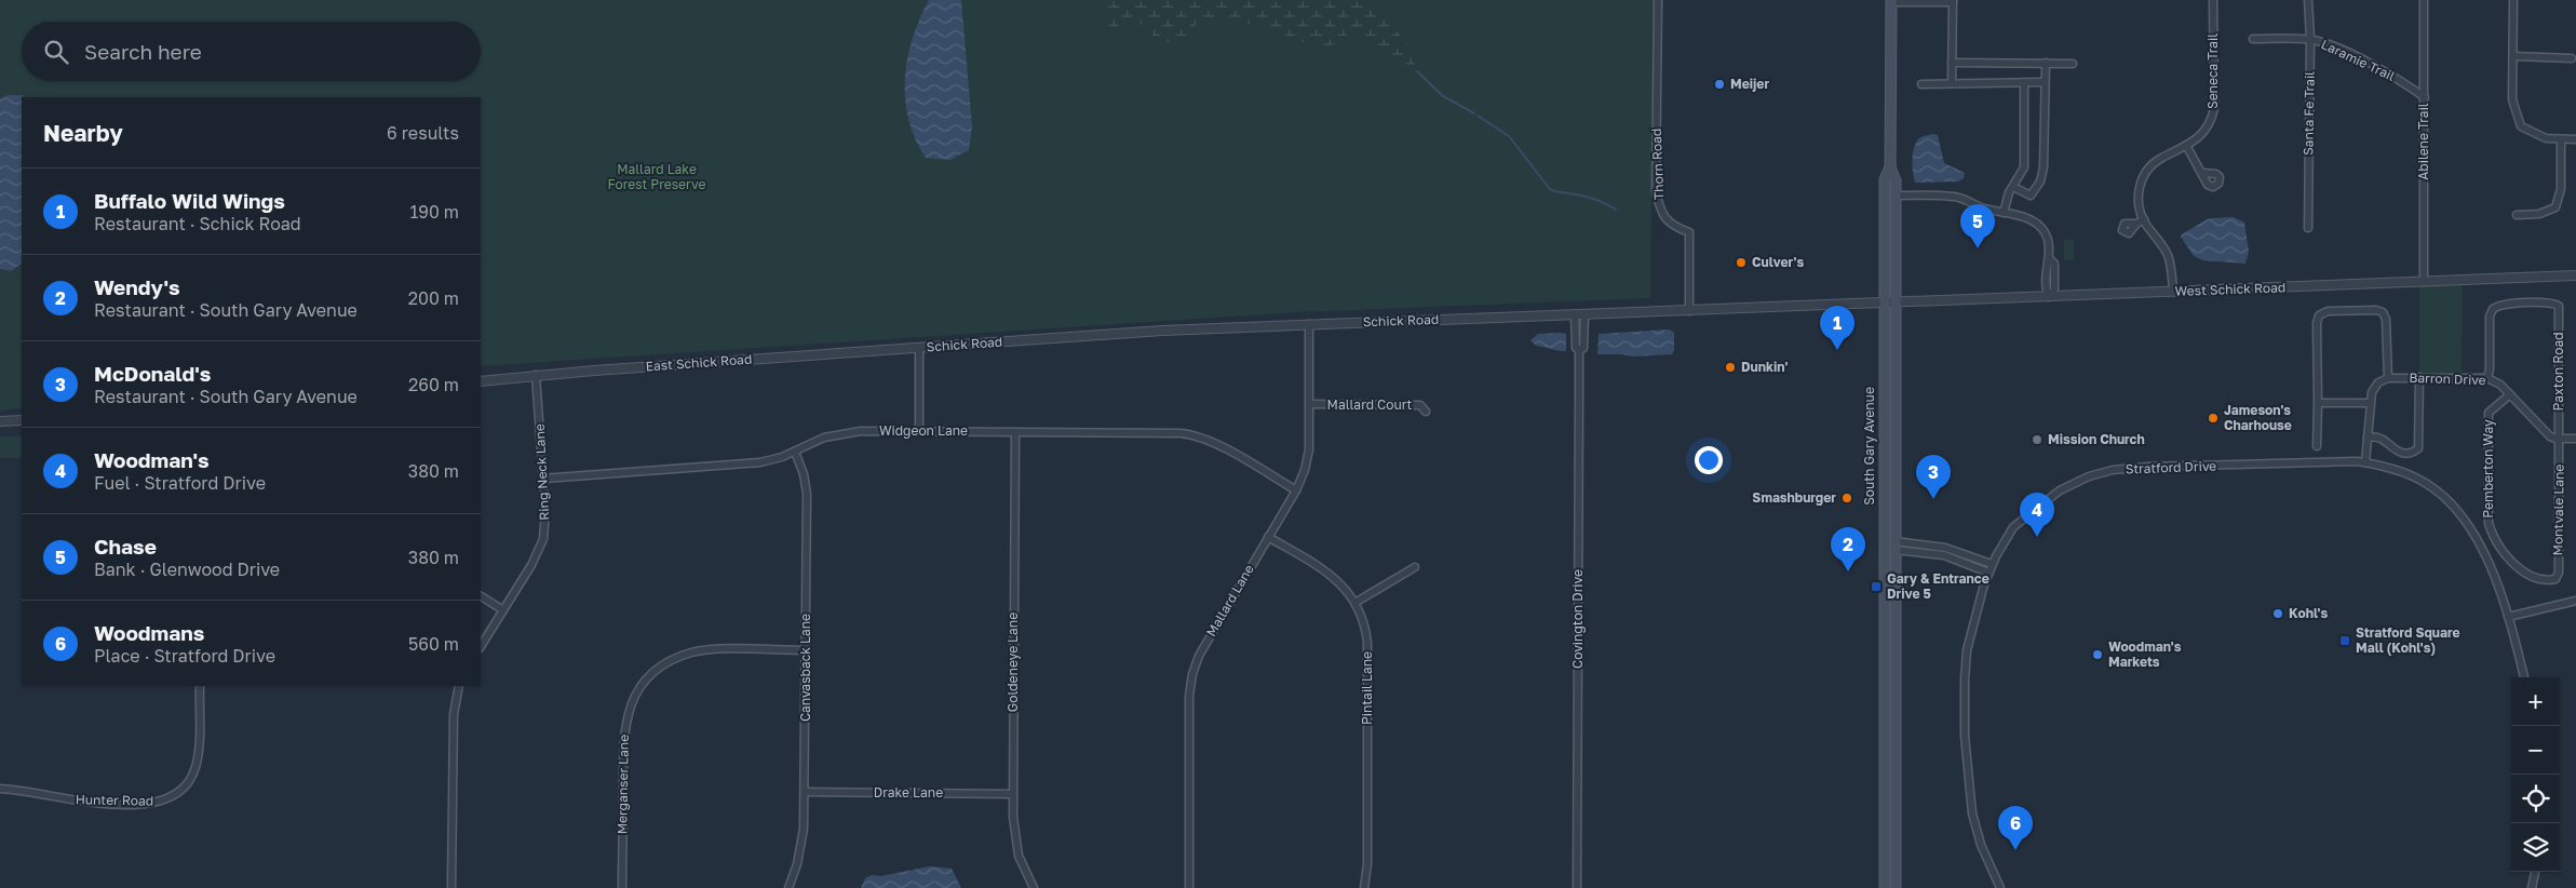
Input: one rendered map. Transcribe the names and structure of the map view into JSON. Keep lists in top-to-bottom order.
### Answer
{
  "streets": {
    "main road": ["South Gary Avenue"],
    "street": [
      "Laramie Trail",
      "Seneca Trail",
      "Santa Fe Trail",
      "Abilene Trail",
      "Thorn Road",
      "West Schick Road",
      "Schick Road",
      "East Schick Road",
      "Paxton Road",
      "Barron Drive",
      "Mallard Court",
      "Widgeon Lane",
      "Stratford Drive",
      "Pemberton Way",
      "Ring Neck Lane",
      "Montvale Lane",
      "Mallard Lane",
      "Covington Drive",
      "Goldeneye Lane",
      "Canvasback Lane",
      "Pintail Lane",
      "Merganser Lane",
      "Drake Lane",
      "Hunter Road"
    ]
  },
  "crossings": [
    ["Laramie Trail", "Santa Fe Trail"],
    ["Laramie Trail", "Abilene Trail"],
    ["Seneca Trail", "West Schick Road"],
    ["Abilene Trail", "West Schick Road"],
    ["Thorn Road", "Schick Road"],
    ["West Schick Road", "Schick Road"],
    ["West Schick Road", "South Gary Avenue"],
    ["Schick Road", "East Schick Road"],
    ["Schick Road", "South Gary Avenue"],
    ["Schick Road", "Mallard Lane"],
    ["Schick Road", "Covington Drive"],
    ["East Schick Road", "Ring Neck Lane"],
    ["Paxton Road", "Barron Drive"],
    ["Paxton Road", "Montvale Lane"],
    ["Barron Drive", "Pemberton Way"],
    ["Barron Drive", "Montvale Lane"],
    ["Mallard Court", "Mallard Lane"],
    ["Widgeon Lane", "Ring Neck Lane"],
    ["Widgeon Lane", "Mallard Lane"],
    ["Widgeon Lane", "Goldeneye Lane"],
    ["Widgeon Lane", "Canvasback Lane"],
    ["Pemberton Way", "Montvale Lane"],
    ["Mallard Lane", "Pintail Lane"],
    ["Goldeneye Lane", "Drake Lane"],
    ["Canvasback Lane", "Merganser Lane"],
    ["Canvasback Lane", "Drake Lane"]
  ],
  "parks": ["Mallard Lake Forest Preserve"],
  "places": {
    "other": [
      "Meijer",
      "Culver's",
      "Dunkin'",
      "Jameson's Charhouse",
      "Mission Church",
      "Smashburger",
      "Kohl's",
      "Woodman's Markets"
    ],
    "transit": ["Gary & Entrance Drive 5", "Stratford Square Mall (Kohl's)"]
  },
  "page": {
    "search": "Search here",
    "heading": ["Nearby", "6 results"],
    "list": [
      {
        "mark": "1",
        "name": "Buffalo Wild Wings",
        "note": "Restaurant · Schick Road",
        "value": "190 m"
      },
      {
        "mark": "2",
        "name": "Wendy's",
        "note": "Restaurant · South Gary Avenue",
        "value": "200 m"
      },
      {
        "mark": "3",
        "name": "McDonald's",
        "note": "Restaurant · South Gary Avenue",
        "value": "260 m"
      },
      {
        "mark": "4",
        "name": "Woodman's",
        "note": "Fuel · Stratford Drive",
        "value": "380 m"
      },
      {
        "mark": "5",
        "name": "Chase",
        "note": "Bank · Glenwood Drive",
        "value": "380 m"
      },
      {
        "mark": "6",
        "name": "Woodmans",
        "note": "Place · Stratford Drive",
        "value": "560 m"
      }
    ],
    "pins": [
      "5",
      "1",
      "3",
      "4",
      "2",
      "6"
    ],
    "map_buttons": ["+", "−"]
  }
}
